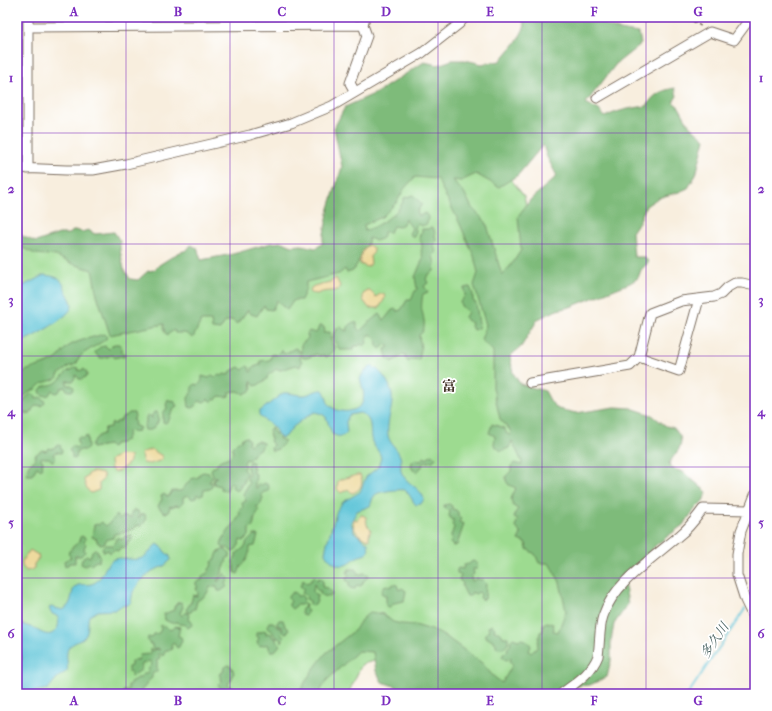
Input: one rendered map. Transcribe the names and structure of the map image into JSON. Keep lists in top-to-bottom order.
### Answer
{
  "districts": ["富"],
  "water": ["多久川"],
  "grid": {
    "columns": [
      "A",
      "B",
      "C",
      "D",
      "E",
      "F",
      "G"
    ],
    "rows": [
      "1",
      "2",
      "3",
      "4",
      "5",
      "6"
    ]
  }
}
